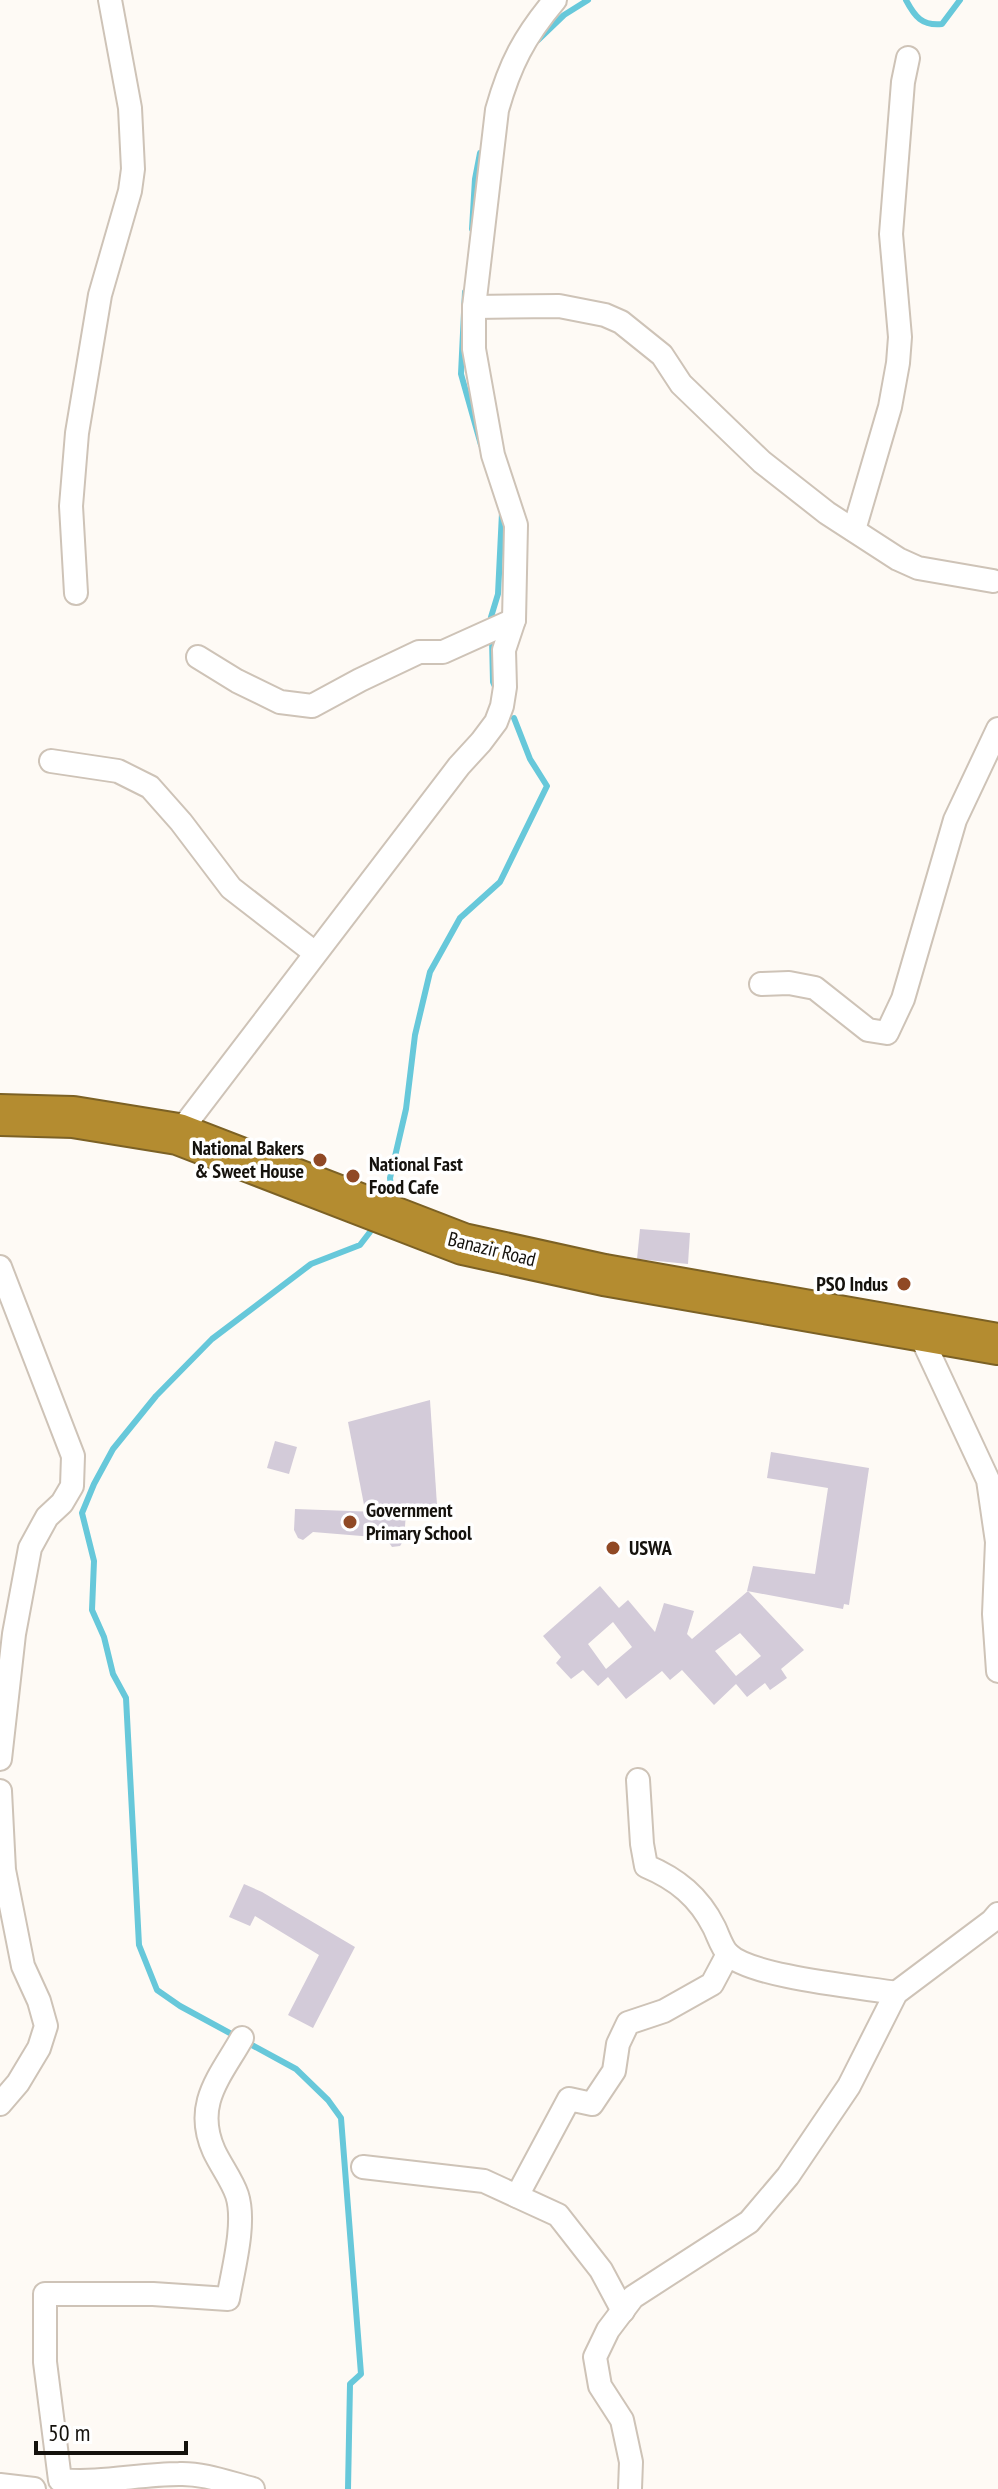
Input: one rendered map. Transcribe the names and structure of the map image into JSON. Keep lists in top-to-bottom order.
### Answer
{
  "streets": {
    "highway": ["Banazir Road"]
  },
  "places": [
    "National Bakers & Sweet House",
    "National Fast Food Cafe",
    "PSO Indus",
    "Government Primary School",
    "USWA"
  ],
  "scale_bar": "50 m"
}
